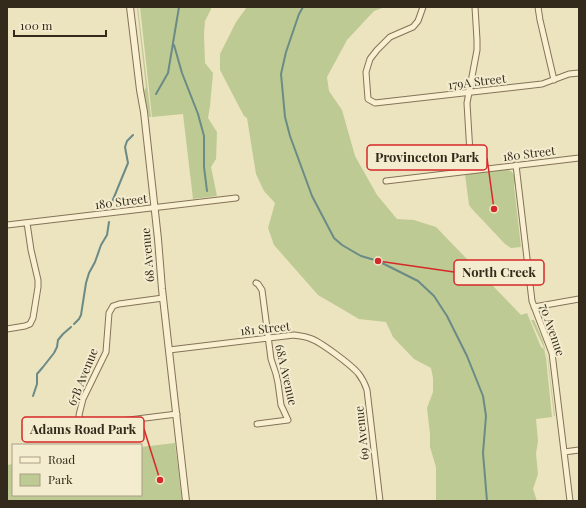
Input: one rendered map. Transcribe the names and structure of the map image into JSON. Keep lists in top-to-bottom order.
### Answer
{
  "streets": {
    "street": [
      "179A Street",
      "180 Street",
      "68 Avenue",
      "181 Street",
      "70 Avenue",
      "68A Avenue",
      "67B Avenue",
      "69 Avenue"
    ]
  },
  "crossings": [
    ["180 Street", "68 Avenue"],
    ["180 Street", "70 Avenue"],
    ["68 Avenue", "181 Street"],
    ["68 Avenue", "67B Avenue"],
    ["181 Street", "68A Avenue"],
    ["181 Street", "69 Avenue"]
  ],
  "places": ["Provinceton Park", "North Creek", "Adams Road Park"],
  "legend": ["Road", "Park"],
  "scale_bar": "100 m"
}
